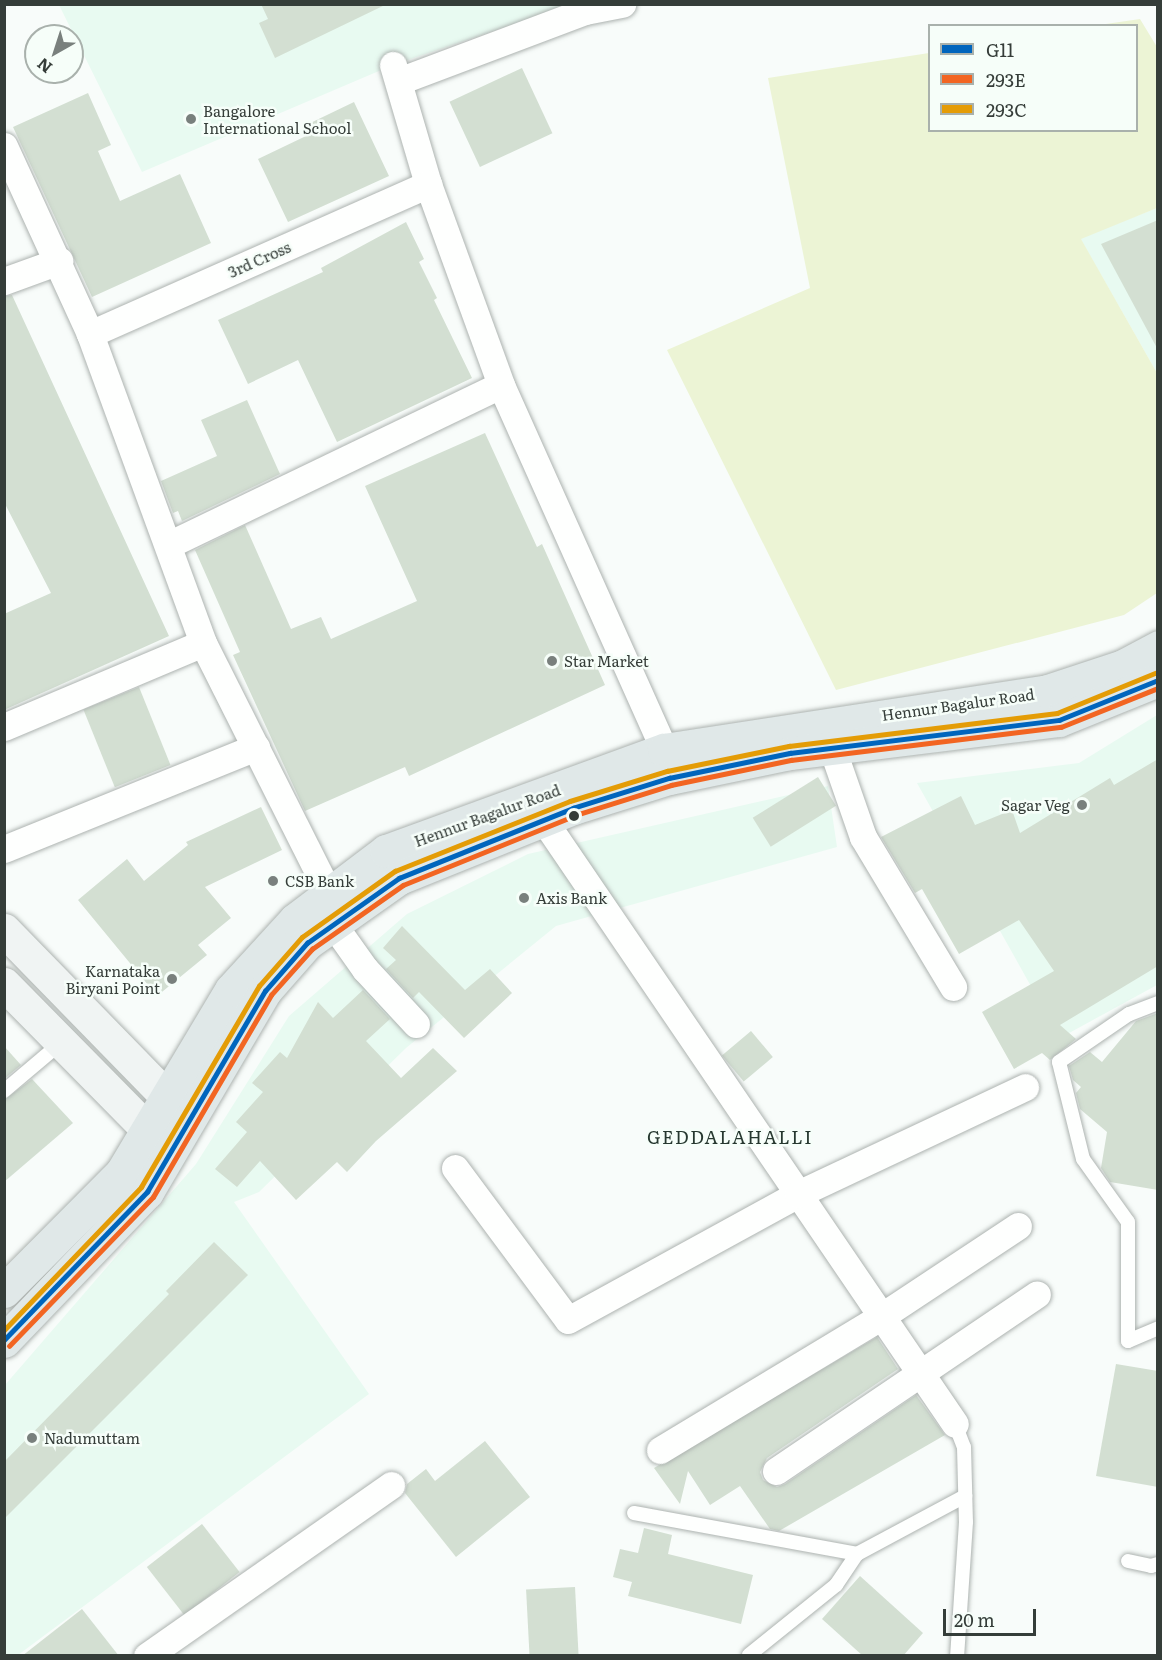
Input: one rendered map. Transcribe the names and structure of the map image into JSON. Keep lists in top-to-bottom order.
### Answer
{
  "streets": {
    "main road": ["Hennur Bagalur Road"],
    "street": ["3rd Cross"]
  },
  "districts": ["GEDDALAHALLI"],
  "places": [
    "Bangalore International School",
    "Star Market",
    "Sagar Veg",
    "CSB Bank",
    "Axis Bank",
    "Karnataka Biryani Point",
    "Nadumuttam"
  ],
  "lines": ["transit line 293C", "transit line G11", "transit line 293E"],
  "legend": ["G11", "293E", "293C"],
  "scale_bar": "20 m",
  "north": "bottom left"
}
